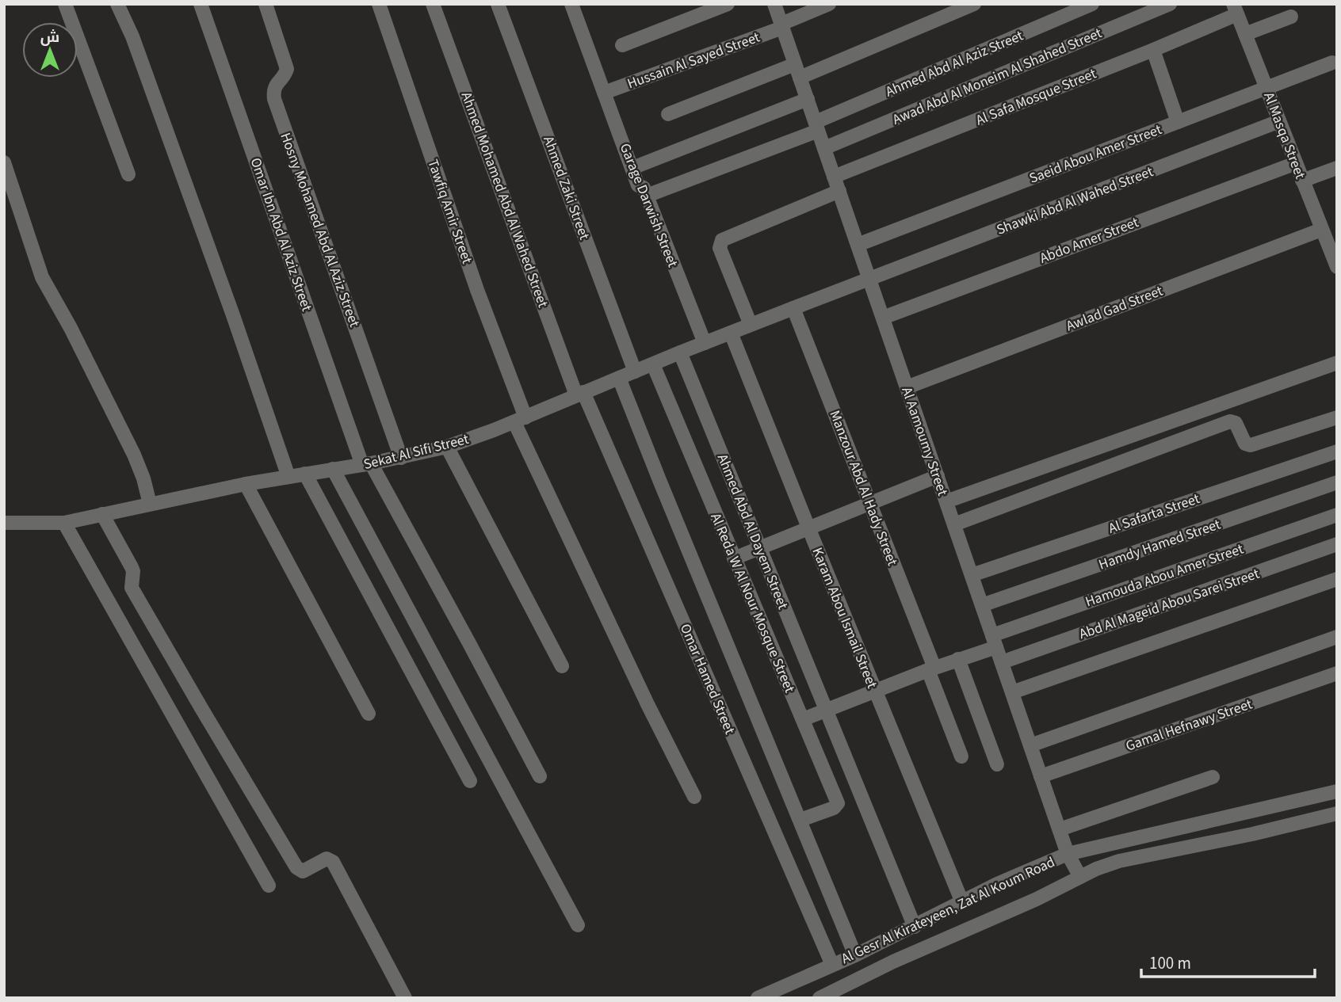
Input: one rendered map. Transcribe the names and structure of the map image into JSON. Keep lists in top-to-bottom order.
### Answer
{
  "streets": {
    "street": [
      "Hussain Al Sayed Street",
      "Ahmed Abd Al Aziz Street",
      "Awad Abd Al Moneim Al Shahed Street",
      "Al Safa Mosque Street",
      "Al Masqa Street",
      "Saeid Abou Amer Street",
      "Ahmed Zaki Street",
      "Ahmed Mohamed Abd Al Wahed Street",
      "Shawki Abd Al Wahed Street",
      "Garage Darwish Street",
      "Tawfiq Amir Street",
      "Hosny Mohamed Abd Al Aziz Street",
      "Omar Ibn Abd Al Aziz Street",
      "Abdo Amer Street",
      "Awlad Gad Street",
      "Al Aamoumy Street",
      "Sekat Al Sifi Street",
      "Manzour Abd Al Hady Street",
      "Al Safarta Street",
      "Ahmed Abd Al Dayem Street",
      "Hamdy Hamed Street",
      "Hamouda Abou Amer Street",
      "Al Reda W Al Nour Mosque Street",
      "Abd Al Mageid Abou Sarei Street",
      "Karam Abou Ismail Street",
      "Omar Hamed Street",
      "Gamal Hefnawy Street",
      "Al Gesr Al Kirateyeen, Zat Al Koum Road"
    ]
  },
  "crossings": [
    ["Hussain Al Sayed Street", "Garage Darwish Street"],
    ["Hussain Al Sayed Street", "Al Aamoumy Street"],
    ["Ahmed Abd Al Aziz Street", "Garage Darwish Street"],
    ["Ahmed Abd Al Aziz Street", "Al Aamoumy Street"],
    ["Awad Abd Al Moneim Al Shahed Street", "Al Aamoumy Street"],
    ["Al Safa Mosque Street", "Al Masqa Street"],
    ["Al Safa Mosque Street", "Al Aamoumy Street"],
    ["Al Masqa Street", "Saeid Abou Amer Street"],
    ["Al Masqa Street", "Shawki Abd Al Wahed Street"],
    ["Al Masqa Street", "Abdo Amer Street"],
    ["Al Masqa Street", "Awlad Gad Street"],
    ["Saeid Abou Amer Street", "Al Aamoumy Street"],
    ["Ahmed Zaki Street", "Sekat Al Sifi Street"],
    ["Ahmed Mohamed Abd Al Wahed Street", "Sekat Al Sifi Street"],
    ["Ahmed Mohamed Abd Al Wahed Street", "Omar Hamed Street"],
    ["Shawki Abd Al Wahed Street", "Al Aamoumy Street"],
    ["Shawki Abd Al Wahed Street", "Sekat Al Sifi Street"],
    ["Garage Darwish Street", "Sekat Al Sifi Street"],
    ["Tawfiq Amir Street", "Sekat Al Sifi Street"],
    ["Hosny Mohamed Abd Al Aziz Street", "Sekat Al Sifi Street"],
    ["Omar Ibn Abd Al Aziz Street", "Sekat Al Sifi Street"],
    ["Abdo Amer Street", "Al Aamoumy Street"],
    ["Awlad Gad Street", "Al Aamoumy Street"],
    ["Al Aamoumy Street", "Sekat Al Sifi Street"],
    ["Al Aamoumy Street", "Al Safarta Street"],
    ["Al Aamoumy Street", "Hamdy Hamed Street"],
    ["Al Aamoumy Street", "Hamouda Abou Amer Street"],
    ["Al Aamoumy Street", "Abd Al Mageid Abou Sarei Street"],
    ["Al Aamoumy Street", "Gamal Hefnawy Street"],
    ["Al Aamoumy Street", "Al Gesr Al Kirateyeen, Zat Al Koum Road"],
    ["Sekat Al Sifi Street", "Manzour Abd Al Hady Street"],
    ["Sekat Al Sifi Street", "Ahmed Abd Al Dayem Street"],
    ["Sekat Al Sifi Street", "Al Reda W Al Nour Mosque Street"],
    ["Sekat Al Sifi Street", "Karam Abou Ismail Street"],
    ["Sekat Al Sifi Street", "Omar Hamed Street"],
    ["Manzour Abd Al Hady Street", "Hamouda Abou Amer Street"],
    ["Ahmed Abd Al Dayem Street", "Hamouda Abou Amer Street"],
    ["Ahmed Abd Al Dayem Street", "Al Gesr Al Kirateyeen, Zat Al Koum Road"],
    ["Hamouda Abou Amer Street", "Al Reda W Al Nour Mosque Street"],
    ["Hamouda Abou Amer Street", "Karam Abou Ismail Street"],
    ["Karam Abou Ismail Street", "Al Gesr Al Kirateyeen, Zat Al Koum Road"],
    ["Omar Hamed Street", "Al Gesr Al Kirateyeen, Zat Al Koum Road"]
  ],
  "scale_bar": "100 m",
  "north": "top"
}
